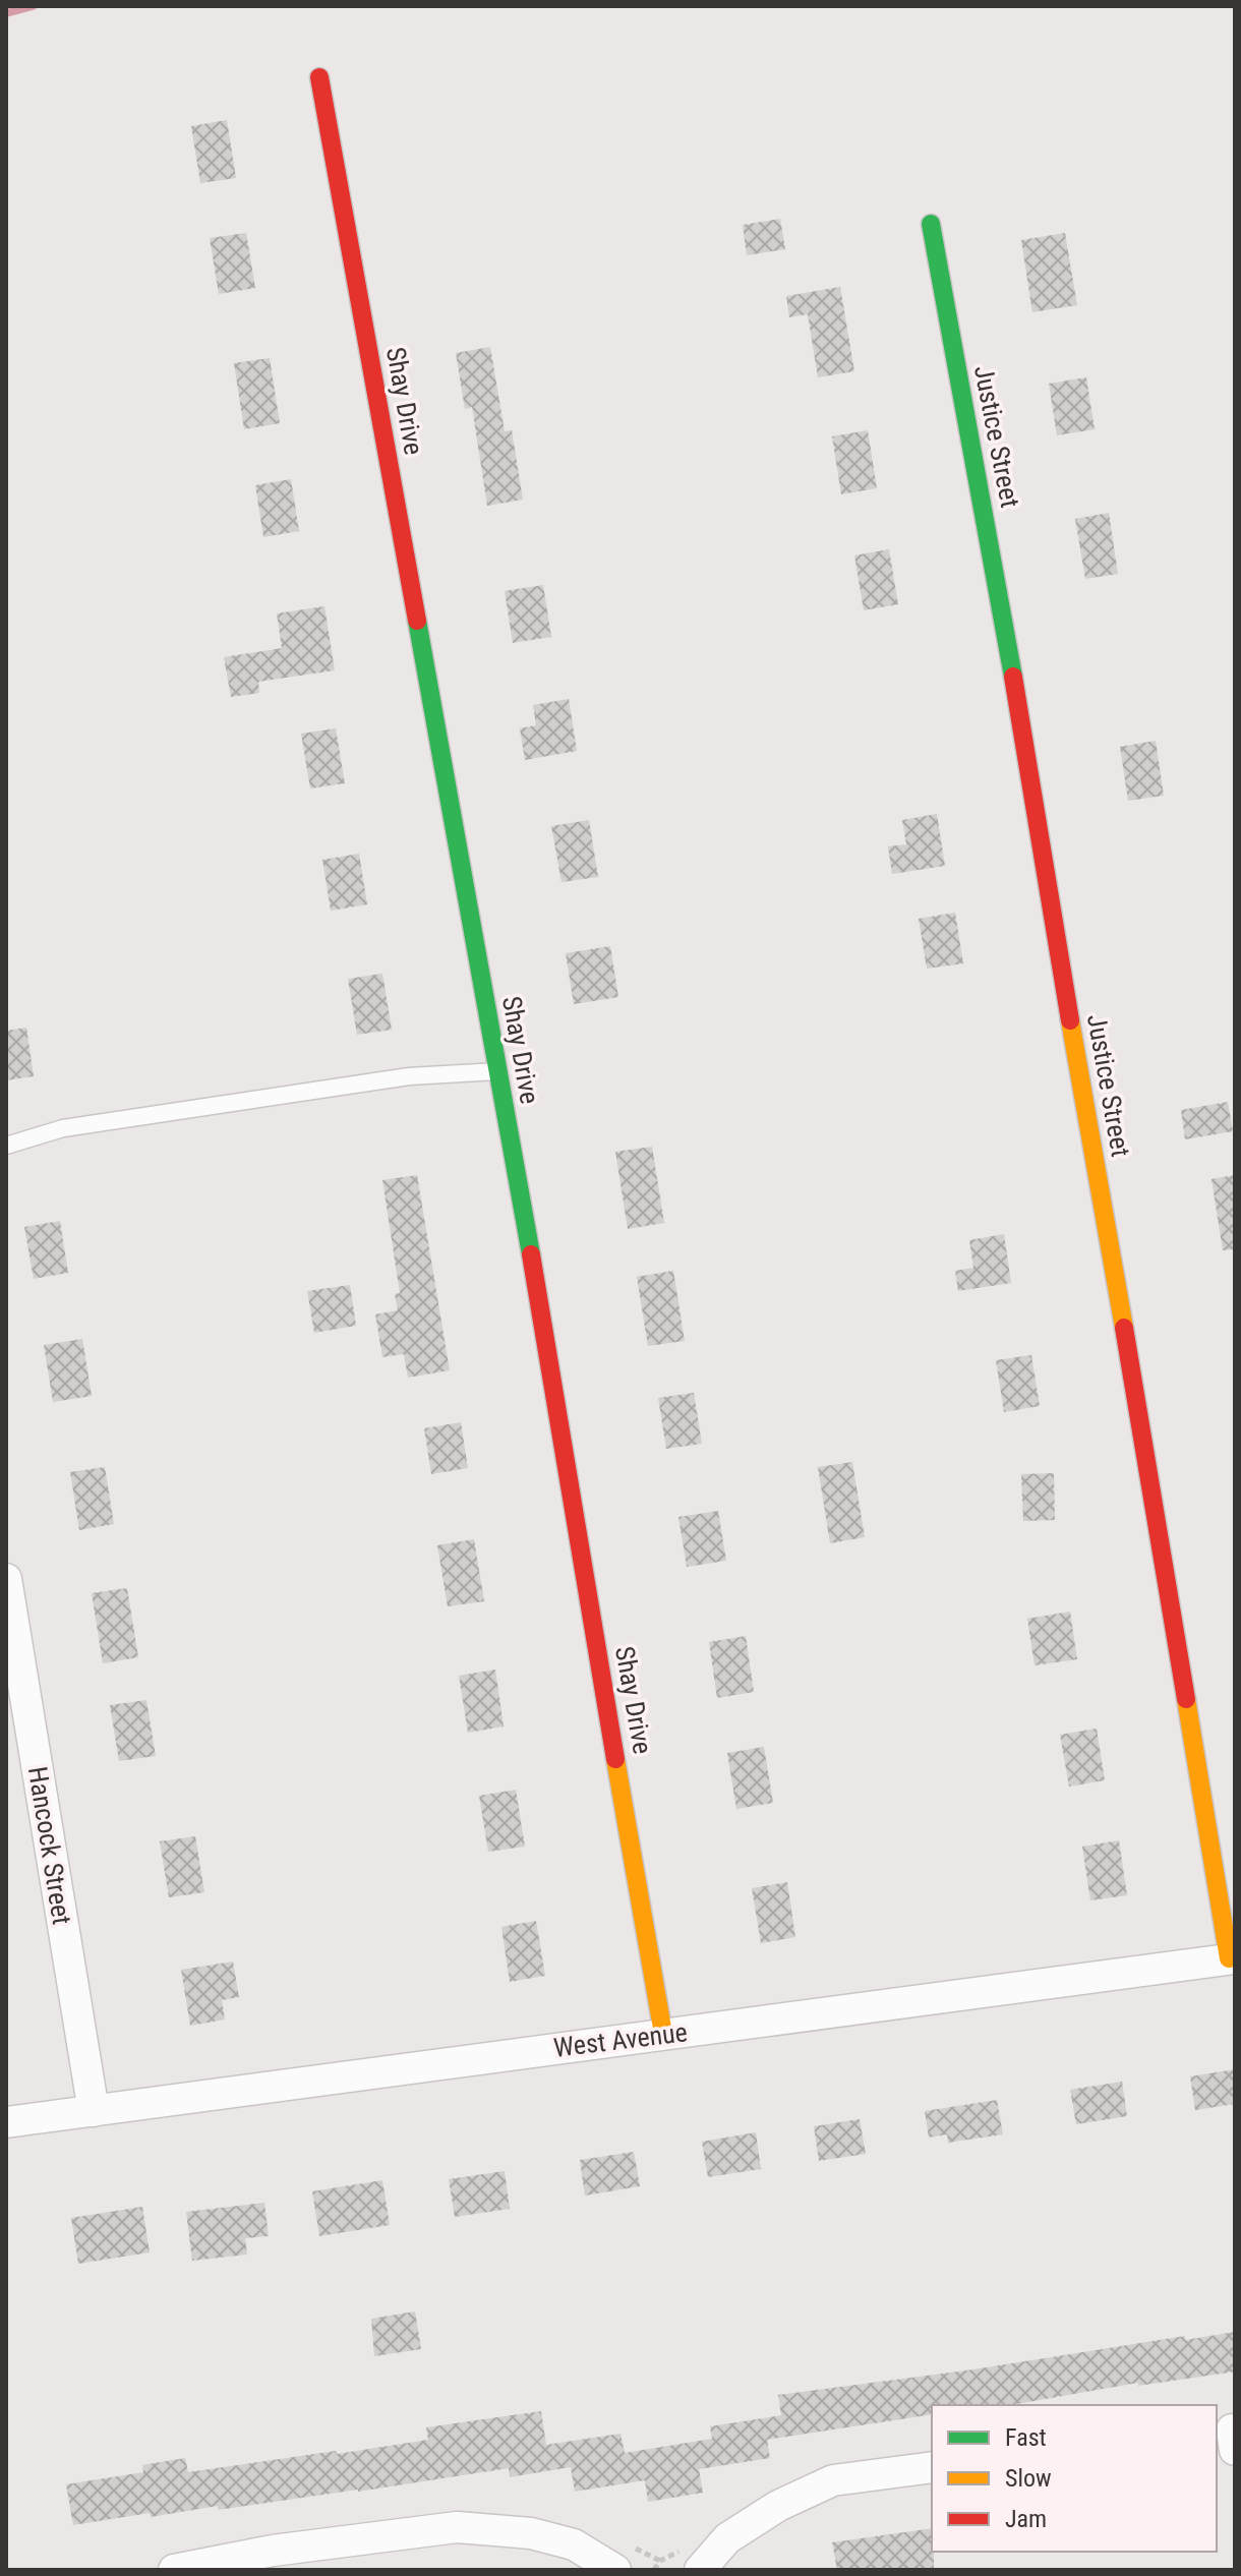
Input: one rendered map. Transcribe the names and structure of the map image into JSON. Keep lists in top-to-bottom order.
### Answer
{
  "streets": {
    "street": [
      "Shay Drive",
      "Justice Street",
      "Hancock Street",
      "West Avenue"
    ]
  },
  "crossings": [
    ["Shay Drive", "West Avenue"],
    ["Justice Street", "West Avenue"],
    ["Hancock Street", "West Avenue"]
  ],
  "legend": ["Fast", "Slow", "Jam"]
}
